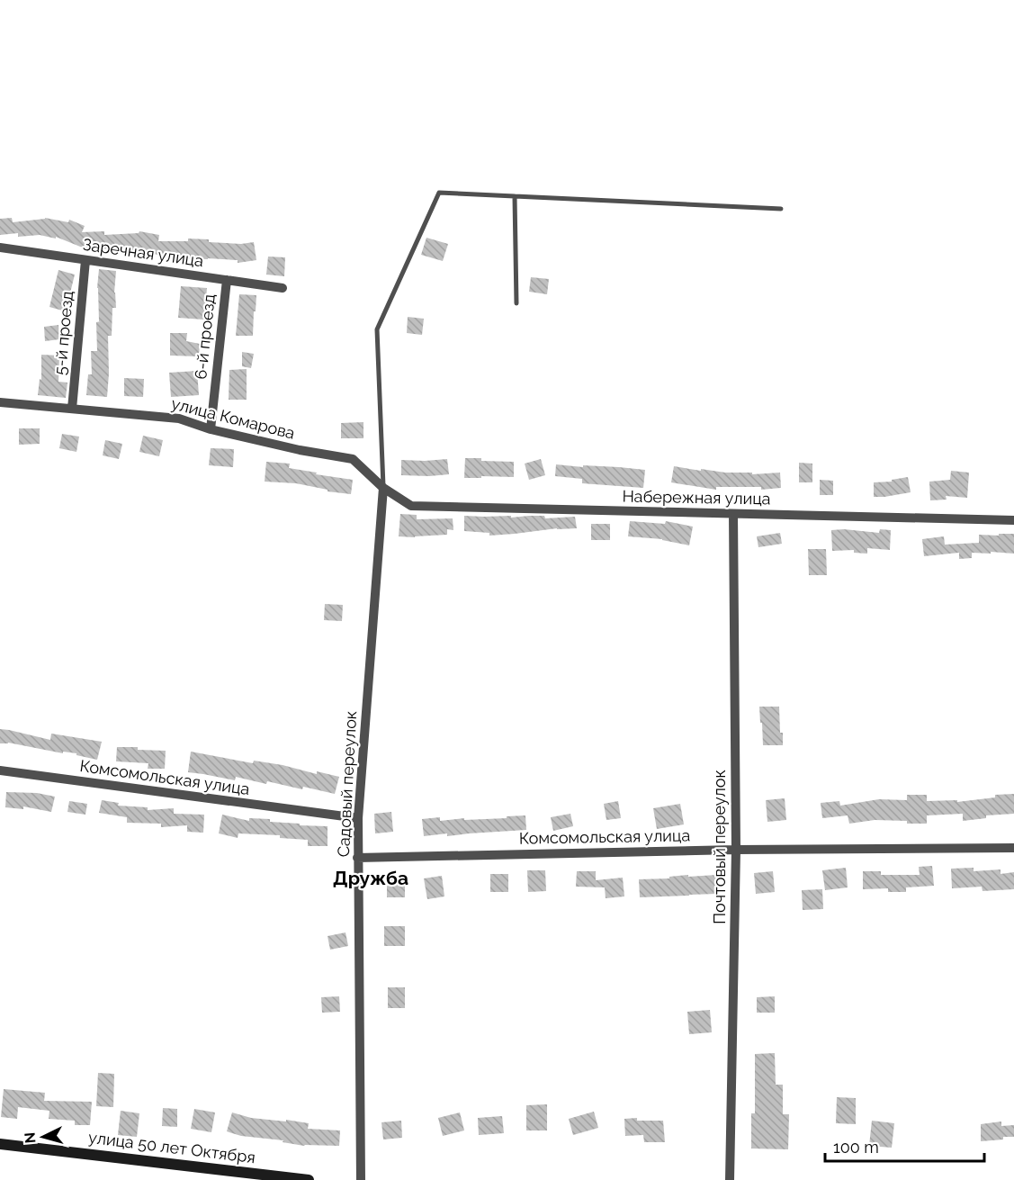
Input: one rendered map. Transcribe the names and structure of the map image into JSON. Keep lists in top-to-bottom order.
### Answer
{
  "streets": {
    "street": [
      "Заречная улица",
      "5-й проезд",
      "6-й проезд",
      "улица Комарова",
      "Набережная улица",
      "Комсомольская улица",
      "Садовый переулок",
      "Почтовый переулок",
      "улица 50 лет Октября"
    ]
  },
  "crossings": [
    ["Заречная улица", "5-й проезд"],
    ["Заречная улица", "6-й проезд"],
    ["5-й проезд", "улица Комарова"],
    ["6-й проезд", "улица Комарова"],
    ["улица Комарова", "Набережная улица"],
    ["улица Комарова", "Садовый переулок"],
    ["Набережная улица", "Садовый переулок"],
    ["Набережная улица", "Почтовый переулок"],
    ["Комсомольская улица", "Садовый переулок"],
    ["Комсомольская улица", "Почтовый переулок"]
  ],
  "districts": ["Дружба"],
  "scale_bar": "100 m",
  "north": "left"
}
